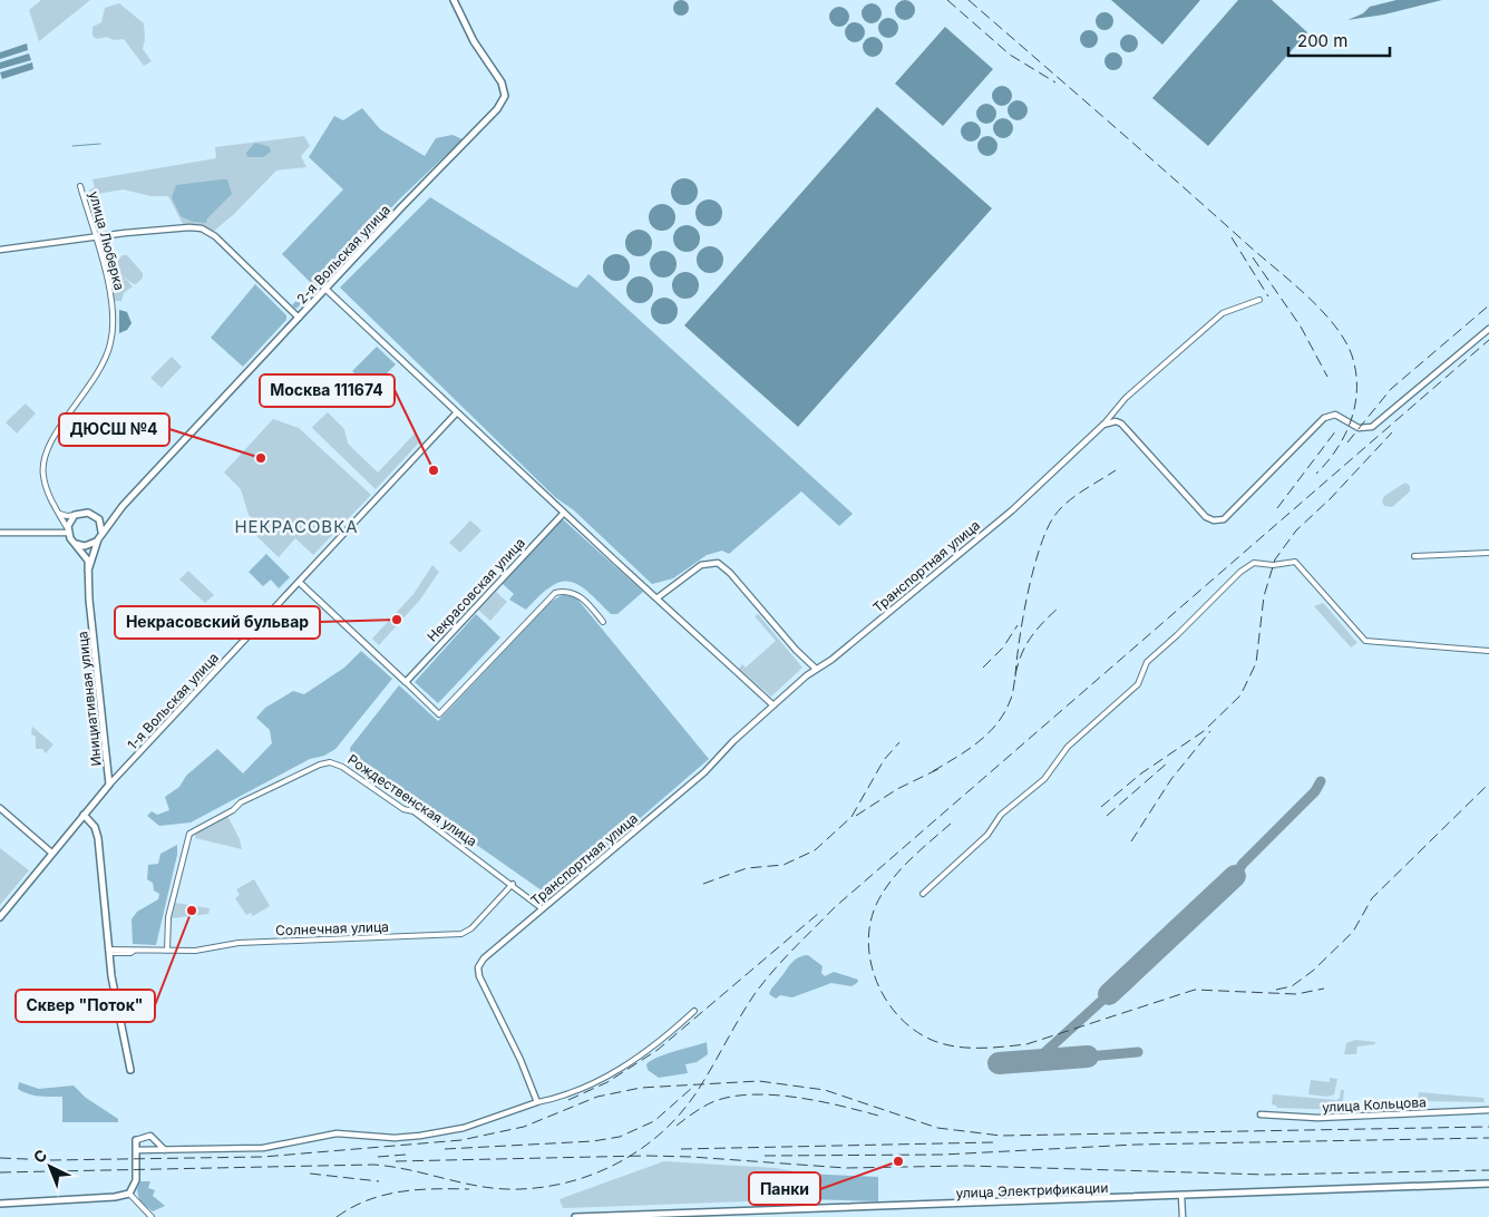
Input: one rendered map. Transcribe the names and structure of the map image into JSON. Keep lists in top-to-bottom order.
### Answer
{
  "streets": {
    "main road": ["2-я Вольская улица", "Инициативная улица", "улица Электрификации"],
    "street": [
      "улица Люберка",
      "Транспортная улица",
      "Некрасовская улица",
      "1-я Вольская улица",
      "Рождественская улица",
      "Солнечная улица",
      "улица Кольцова"
    ]
  },
  "crossings": [
    ["улица Люберка", "2-я Вольская улица"],
    ["улица Люберка", "Инициативная улица"],
    ["2-я Вольская улица", "Инициативная улица"],
    ["Транспортная улица", "Рождественская улица"],
    ["Инициативная улица", "1-я Вольская улица"],
    ["Рождественская улица", "Солнечная улица"]
  ],
  "districts": ["НЕКРАСОВКА"],
  "places": [
    "ДЮСШ №4",
    "Москва 111674",
    "Некрасовский бульвар",
    "Сквер \"Поток\"",
    "Панки"
  ],
  "scale_bar": "200 m",
  "north": "top left"
}
